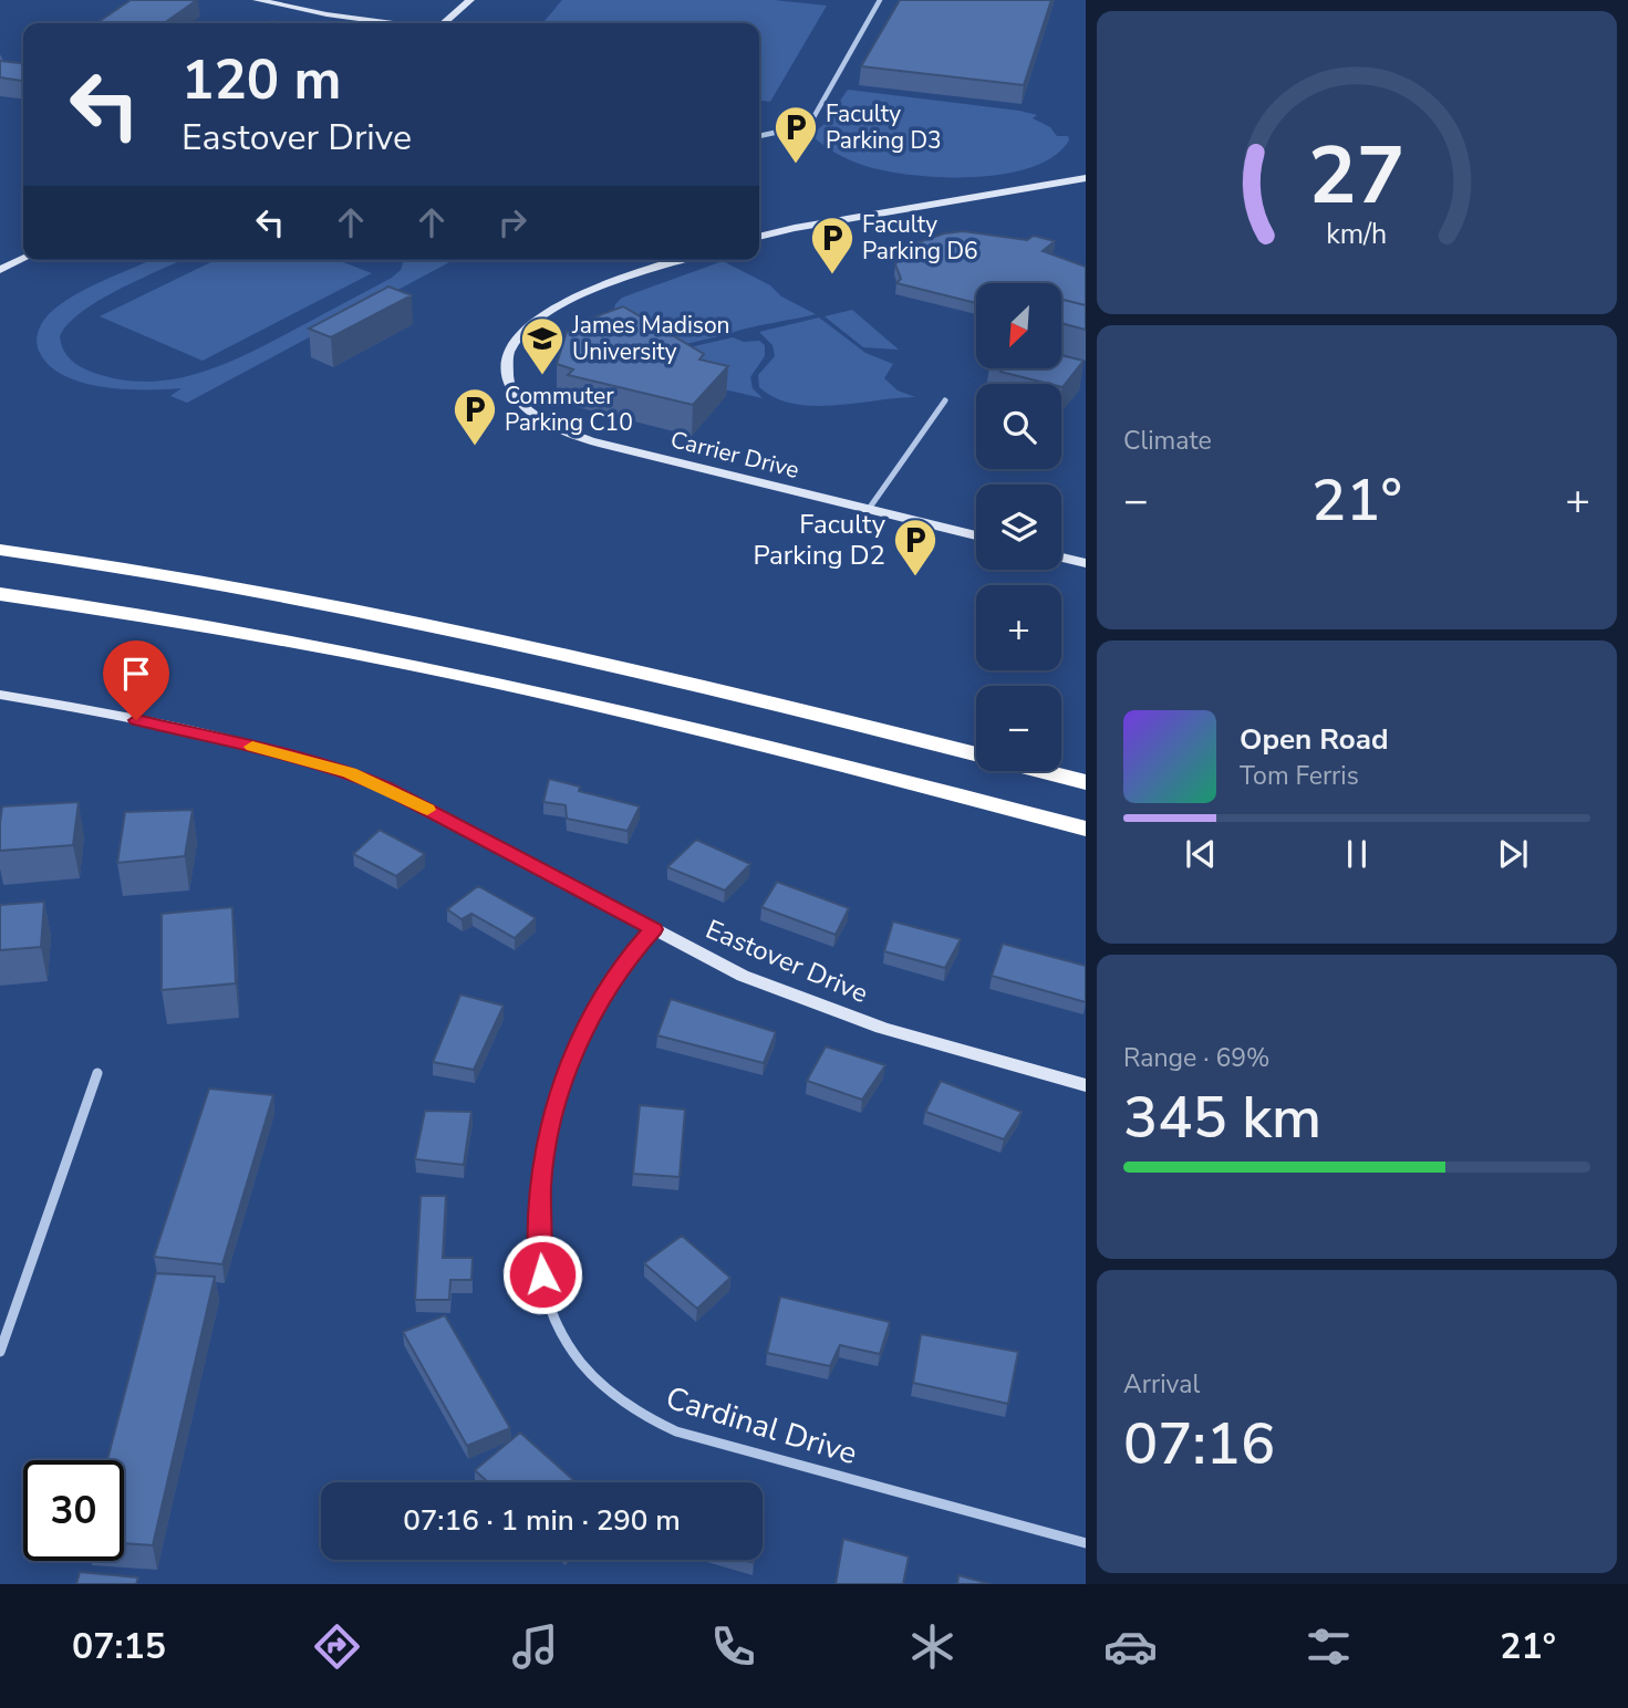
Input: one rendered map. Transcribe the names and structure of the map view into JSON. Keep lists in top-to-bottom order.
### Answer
{
  "streets": {
    "street": ["Carrier Drive", "Eastover Drive", "Cardinal Drive"]
  },
  "crossings": [
    ["Eastover Drive", "Cardinal Drive"]
  ],
  "places": {
    "parking": [
      "Faculty Parking D3",
      "Faculty Parking D6",
      "Commuter Parking C10",
      "Faculty Parking D2"
    ],
    "school or university": ["James Madison University"]
  },
  "north": "bottom left",
  "page": {
    "turn": ["120 m", "Eastover Drive"],
    "map_buttons": ["+", "−"],
    "tile": [
      "Climate",
      ["Range · 69%", "345 km"],
      ["Arrival", "07:16"]
    ],
    "heat": ["−", "21°", "+"],
    "song": ["Open Road", "Tom Ferris"],
    "limit": "30",
    "trip": "07:16 · 1 min · 290 m",
    "tabs": ["07:15", "21°"],
    "gauge": ["27", "km/h"]
  }
}
